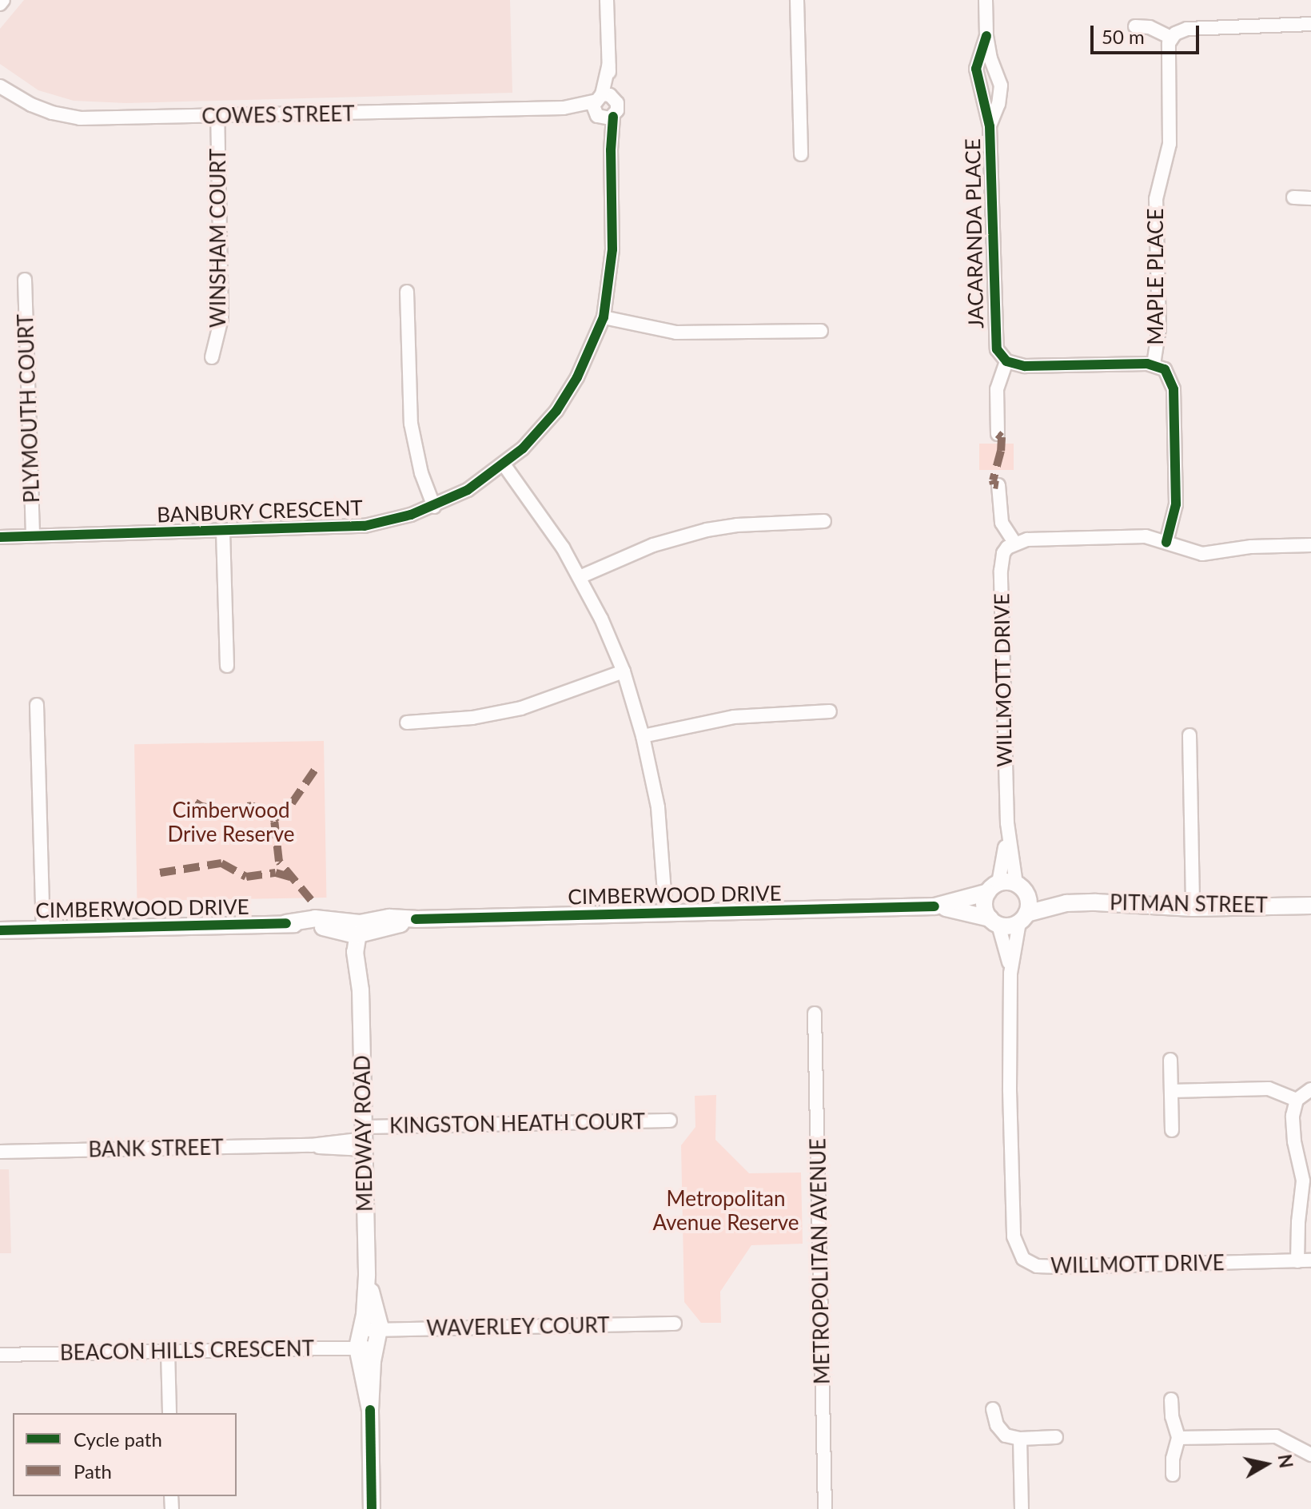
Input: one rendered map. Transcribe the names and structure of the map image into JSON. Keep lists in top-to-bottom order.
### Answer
{
  "streets": {
    "street": [
      "COWES STREET",
      "JACARANDA PLACE",
      "WINSHAM COURT",
      "MAPLE PLACE",
      "PLYMOUTH COURT",
      "BANBURY CRESCENT",
      "WILLMOTT DRIVE",
      "CIMBERWOOD DRIVE",
      "PITMAN STREET",
      "KINGSTON HEATH COURT",
      "MEDWAY ROAD",
      "BANK STREET",
      "METROPOLITAN AVENUE",
      "WAVERLEY COURT",
      "BEACON HILLS CRESCENT"
    ]
  },
  "crossings": [
    ["COWES STREET", "WINSHAM COURT"],
    ["COWES STREET", "BANBURY CRESCENT"],
    ["PLYMOUTH COURT", "BANBURY CRESCENT"],
    ["WILLMOTT DRIVE", "CIMBERWOOD DRIVE"],
    ["WILLMOTT DRIVE", "PITMAN STREET"],
    ["CIMBERWOOD DRIVE", "PITMAN STREET"],
    ["CIMBERWOOD DRIVE", "MEDWAY ROAD"],
    ["KINGSTON HEATH COURT", "MEDWAY ROAD"],
    ["KINGSTON HEATH COURT", "BANK STREET"],
    ["MEDWAY ROAD", "BANK STREET"],
    ["MEDWAY ROAD", "WAVERLEY COURT"],
    ["MEDWAY ROAD", "BEACON HILLS CRESCENT"]
  ],
  "parks": ["Cimberwood Drive Reserve", "Metropolitan Avenue Reserve"],
  "legend": ["Cycle path", "Path"],
  "scale_bar": "50 m",
  "north": "right"
}
